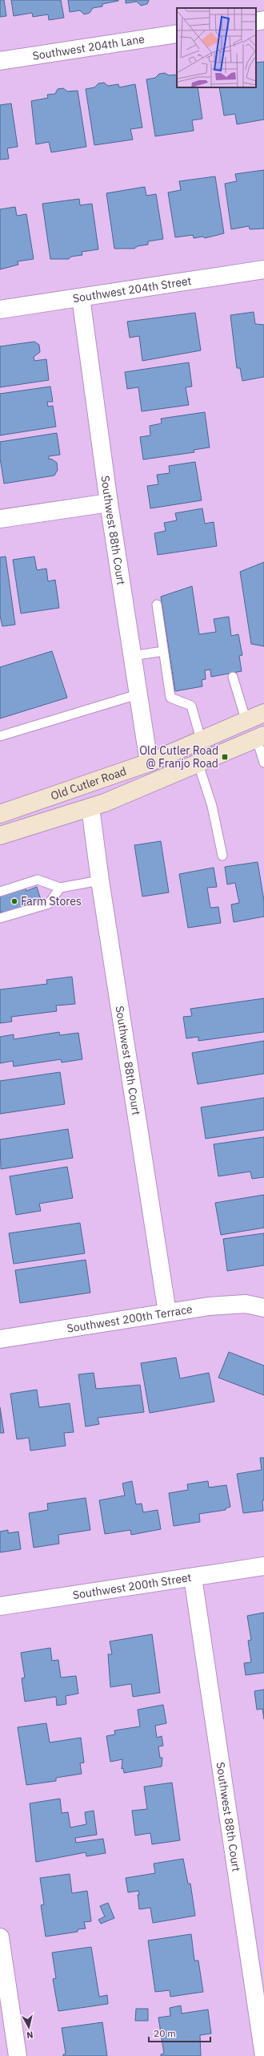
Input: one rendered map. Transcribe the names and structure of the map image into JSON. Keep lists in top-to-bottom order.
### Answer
{
  "streets": {
    "main road": ["Old Cutler Road"],
    "street": [
      "Southwest 204th Lane",
      "Southwest 204th Street",
      "Southwest 88th Court",
      "Southwest 200th Terrace",
      "Southwest 200th Street"
    ]
  },
  "crossings": [
    ["Southwest 204th Street", "Southwest 88th Court"],
    ["Southwest 88th Court", "Old Cutler Road"],
    ["Southwest 88th Court", "Southwest 200th Terrace"],
    ["Southwest 88th Court", "Southwest 200th Street"]
  ],
  "places": {
    "transit": ["Old Cutler Road @ Franjo Road"],
    "other": ["Farm Stores"]
  },
  "scale_bar": "20 m",
  "north": "bottom"
}
